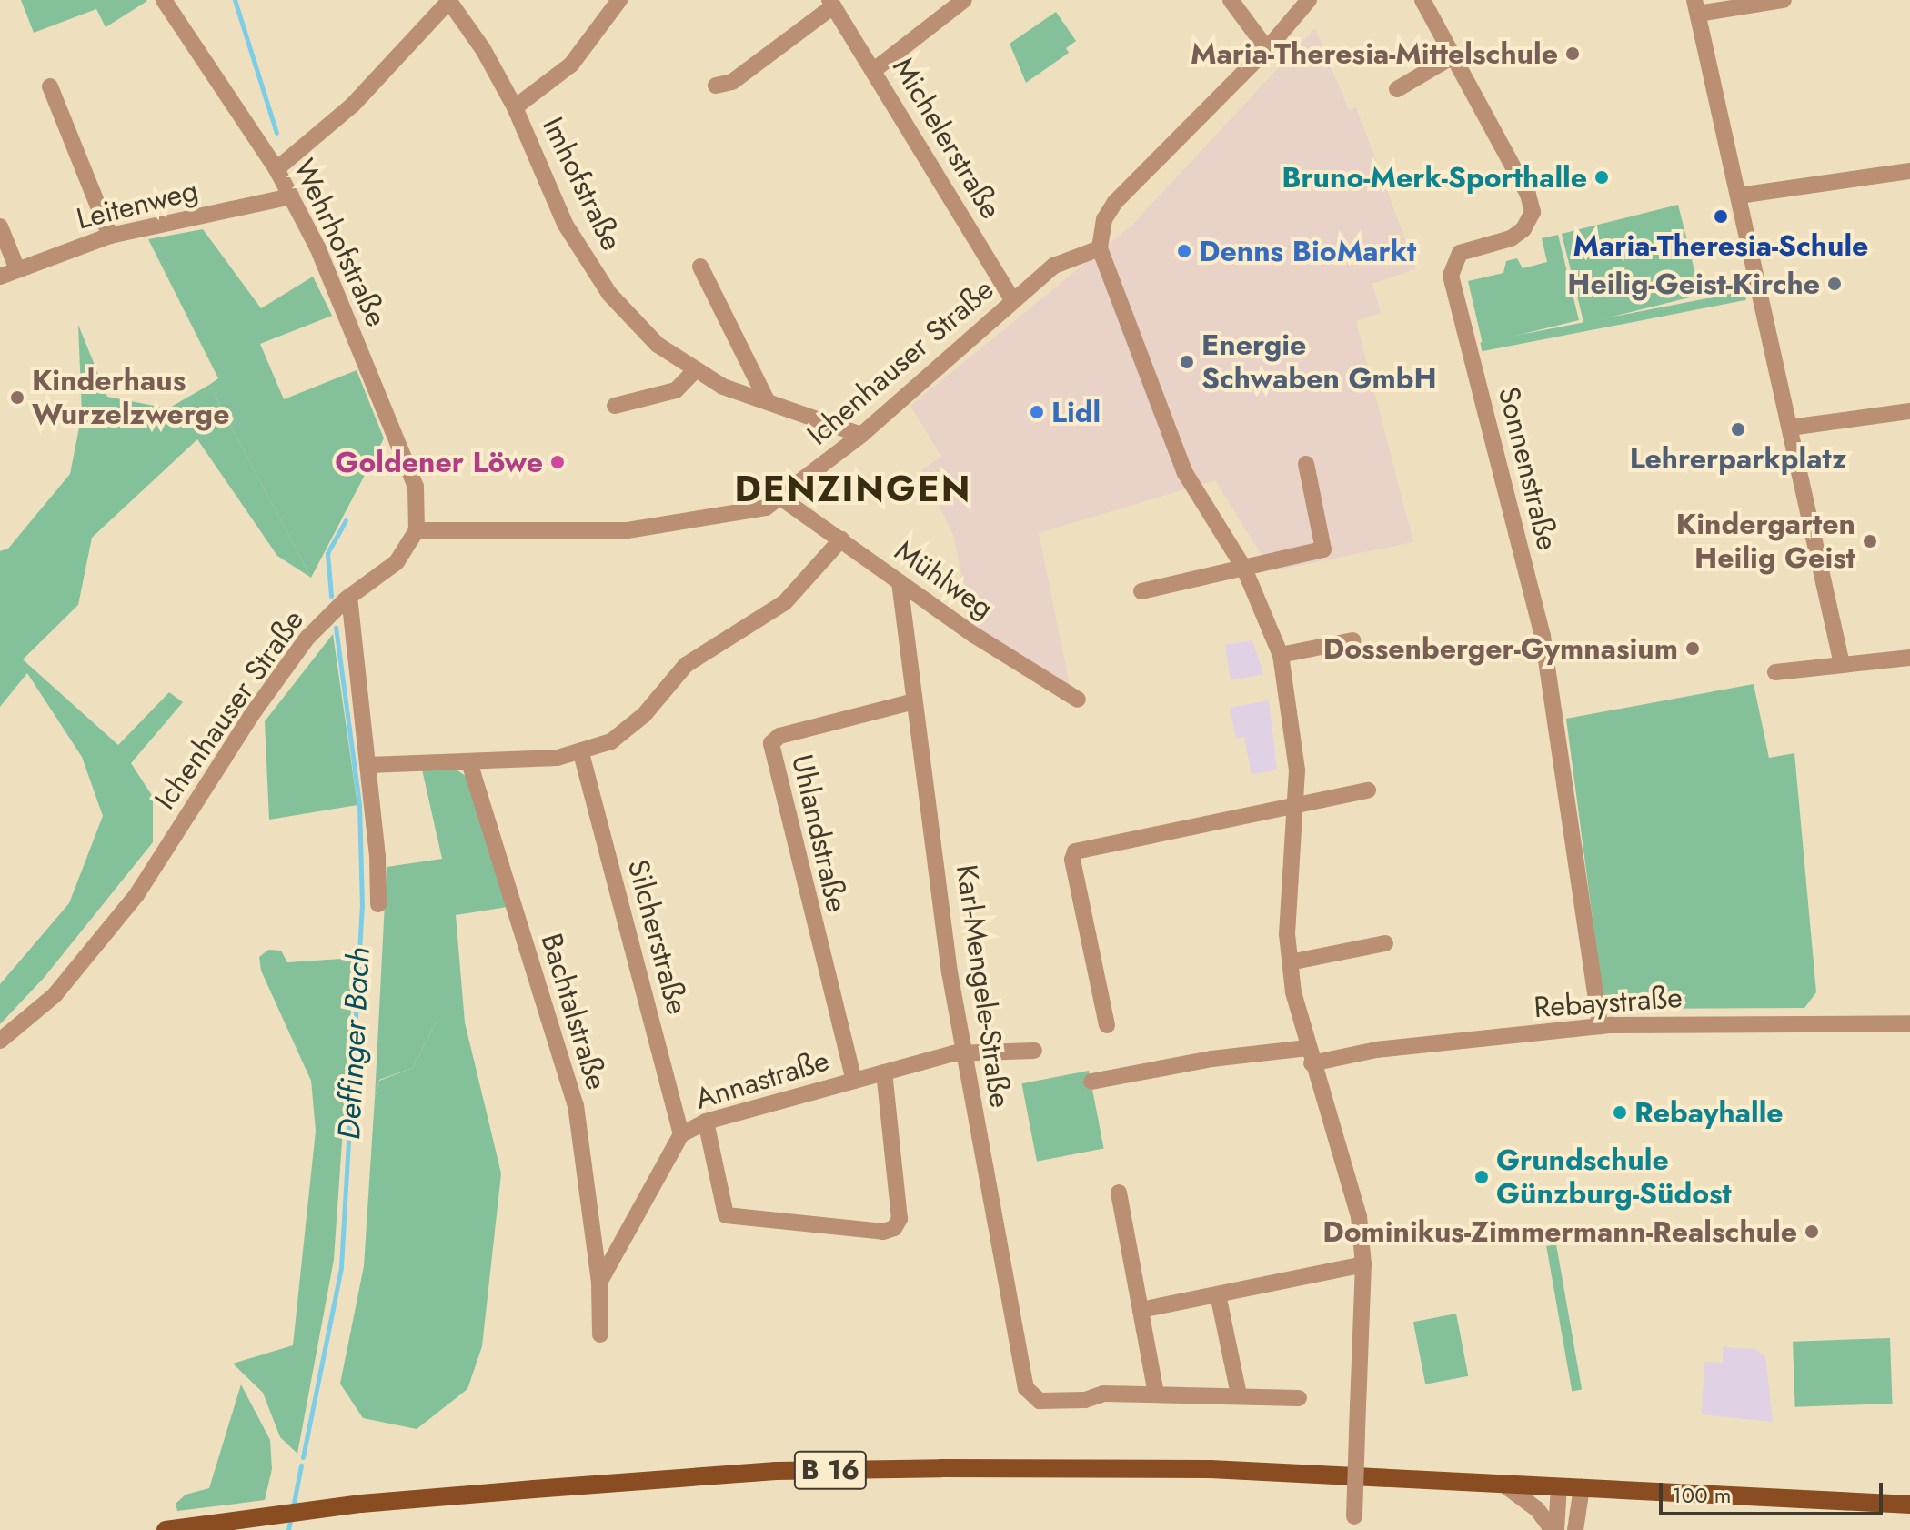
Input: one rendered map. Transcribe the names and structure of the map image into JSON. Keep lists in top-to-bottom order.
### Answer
{
  "streets": {
    "main road": ["B 16"],
    "street": [
      "Michelerstraße",
      "Imhofstraße",
      "Leitenweg",
      "Wehrhofstraße",
      "Ichenhauser Straße",
      "Sonnenstraße",
      "Mühlweg",
      "Uhlandstraße",
      "Silcherstraße",
      "Karl-Mengele-Straße",
      "Rebaystraße",
      "Bachtalstraße",
      "Annastraße"
    ]
  },
  "crossings": [
    ["Michelerstraße", "Ichenhauser Straße"],
    ["Imhofstraße", "Ichenhauser Straße"],
    ["Leitenweg", "Wehrhofstraße"],
    ["Wehrhofstraße", "Ichenhauser Straße"],
    ["Ichenhauser Straße", "Mühlweg"],
    ["Sonnenstraße", "Rebaystraße"],
    ["Mühlweg", "Karl-Mengele-Straße"],
    ["Uhlandstraße", "Karl-Mengele-Straße"],
    ["Uhlandstraße", "Annastraße"],
    ["Silcherstraße", "Annastraße"],
    ["Karl-Mengele-Straße", "Annastraße"],
    ["Bachtalstraße", "Annastraße"]
  ],
  "districts": ["DENZINGEN"],
  "water": ["Deffinger Bach"],
  "places": [
    "Maria-Theresia-Mittelschule",
    "Bruno-Merk-Sporthalle",
    "Maria-Theresia-Schule",
    "Denns BioMarkt",
    "Heilig-Geist-Kirche",
    "Energie Schwaben GmbH",
    "Kinderhaus Wurzelzwerge",
    "Lidl",
    "Lehrerparkplatz",
    "Goldener Löwe",
    "Kindergarten Heilig Geist",
    "Dossenberger-Gymnasium",
    "Rebayhalle",
    "Grundschule Günzburg-Südost",
    "Dominikus-Zimmermann-Realschule"
  ],
  "scale_bar": "100 m"
}
